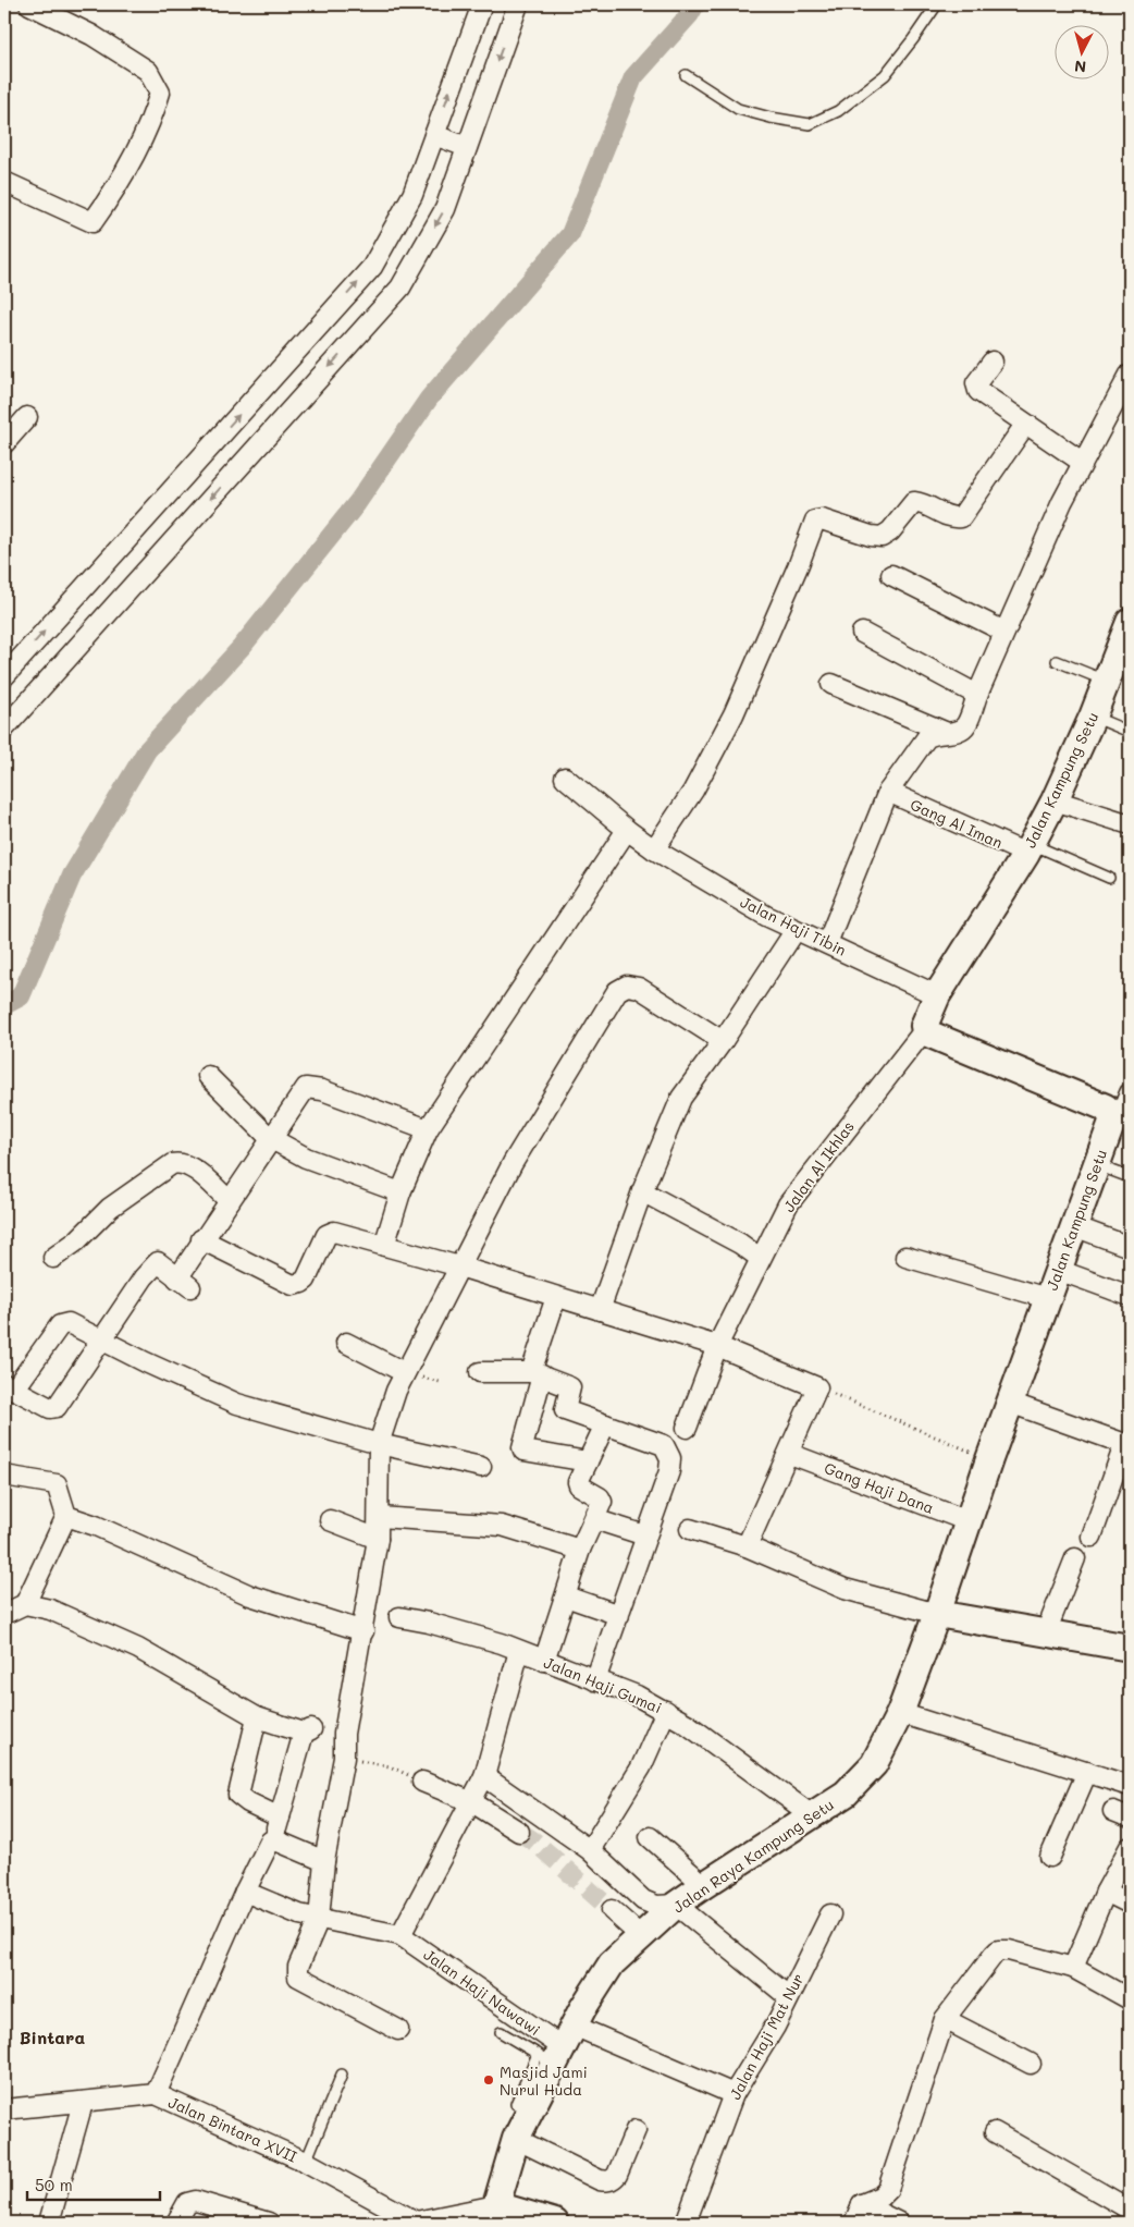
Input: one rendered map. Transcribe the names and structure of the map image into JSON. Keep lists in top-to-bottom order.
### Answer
{
  "streets": {
    "street": [
      "Jalan Kampung Setu",
      "Gang Al Iman",
      "Jalan Haji Tibin",
      "Jalan Al Ikhlas",
      "Gang Haji Dana",
      "Jalan Haji Gumai",
      "Jalan Raya Kampung Setu",
      "Jalan Haji Nawawi",
      "Jalan Haji Mat Nur",
      "Jalan Bintara XVII"
    ]
  },
  "crossings": [
    ["Jalan Kampung Setu", "Gang Al Iman"],
    ["Jalan Kampung Setu", "Jalan Haji Tibin"],
    ["Jalan Kampung Setu", "Jalan Al Ikhlas"],
    ["Jalan Kampung Setu", "Gang Haji Dana"],
    ["Jalan Kampung Setu", "Jalan Raya Kampung Setu"],
    ["Jalan Haji Gumai", "Jalan Raya Kampung Setu"],
    ["Jalan Raya Kampung Setu", "Jalan Haji Nawawi"],
    ["Jalan Haji Nawawi", "Jalan Haji Mat Nur"]
  ],
  "districts": ["Bintara"],
  "places": ["Masjid Jami Nurul Huda"],
  "scale_bar": "50 m",
  "north": "bottom"
}
